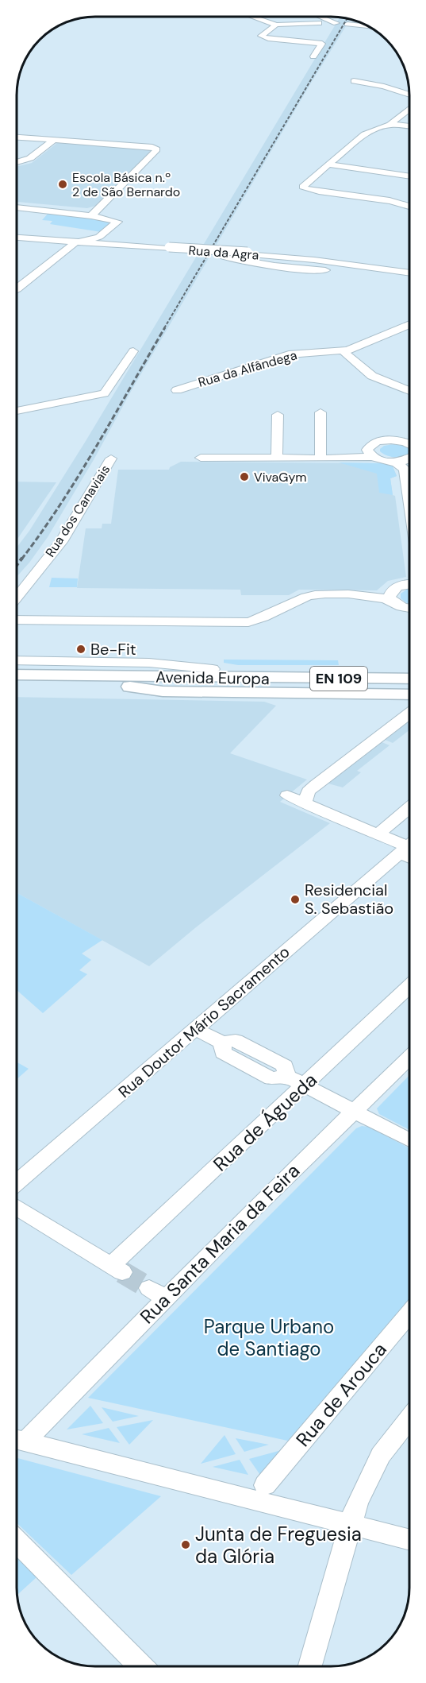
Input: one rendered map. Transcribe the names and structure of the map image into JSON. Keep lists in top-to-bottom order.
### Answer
{
  "streets": {
    "main road": ["Avenida Europa", "EN 109"],
    "street": [
      "Rua da Agra",
      "Rua da Alfândega",
      "Rua dos Canaviais",
      "Rua Doutor Mário Sacramento",
      "Rua de Águeda",
      "Rua Santa Maria da Feira",
      "Rua de Arouca"
    ]
  },
  "parks": ["Parque Urbano de Santiago"],
  "places": [
    "Escola Básica n.º 2 de São Bernardo",
    "VivaGym",
    "Be-Fit",
    "Residencial S. Sebastião",
    "Junta de Freguesia da Glória"
  ]
}
